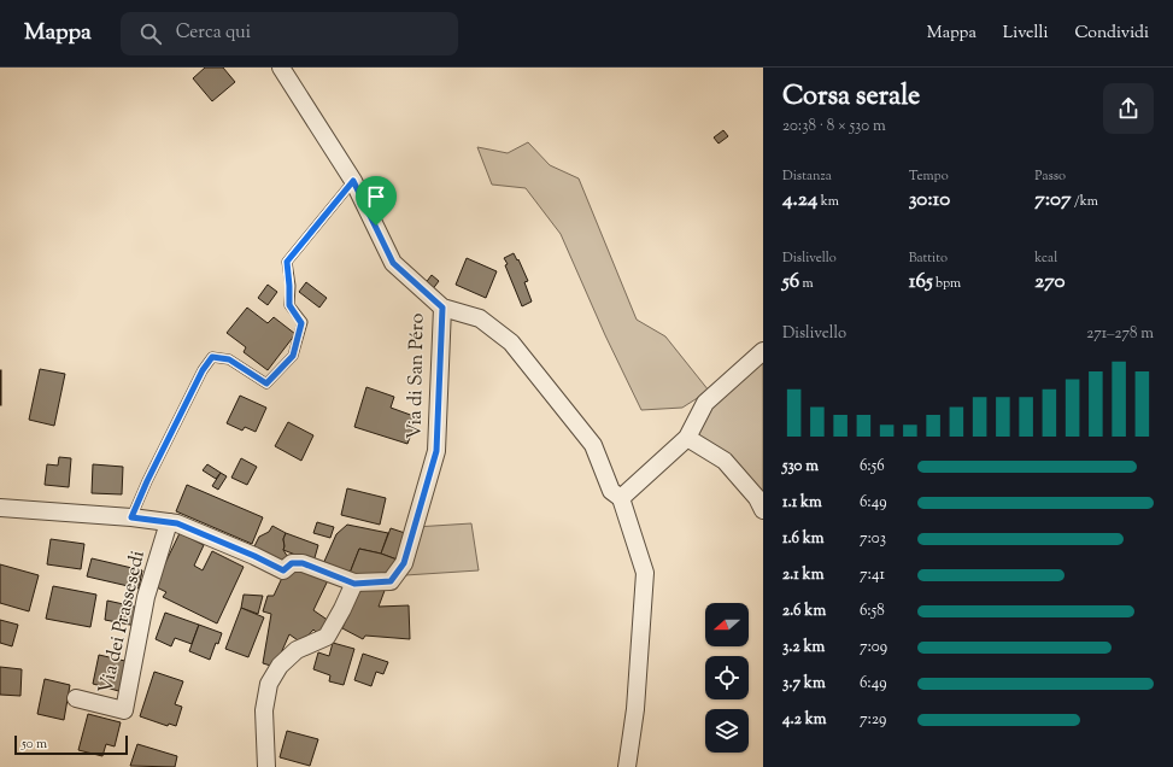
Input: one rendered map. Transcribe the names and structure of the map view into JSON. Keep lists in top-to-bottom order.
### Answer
{
  "streets": {
    "street": ["Via di San Péro", "Via dei Prassesedi"]
  },
  "scale_bar": "50 m",
  "north": "left",
  "page": {
    "header": "Mappa",
    "search": "Cerca qui",
    "nav": ["Mappa", "Livelli", "Condividi"],
    "heading": ["Corsa serale", "20:38 · 8 × 530 m"],
    "stats": [
      ["Distanza", "4.24 km"],
      ["Tempo", "30:10"],
      ["Passo", "7:07 /km"],
      ["Dislivello", "56 m"],
      ["Battito", "165 bpm"],
      ["kcal", "270"]
    ],
    "chart": ["Dislivello", "271–278 m"],
    "list": [
      {
        "name": "530 m",
        "note": "6:56"
      },
      {
        "name": "1.1 km",
        "note": "6:49"
      },
      {
        "name": "1.6 km",
        "note": "7:03"
      },
      {
        "name": "2.1 km",
        "note": "7:41"
      },
      {
        "name": "2.6 km",
        "note": "6:58"
      },
      {
        "name": "3.2 km",
        "note": "7:09"
      },
      {
        "name": "3.7 km",
        "note": "6:49"
      },
      {
        "name": "4.2 km",
        "note": "7:29"
      }
    ],
    "scale": "50 m"
  }
}
